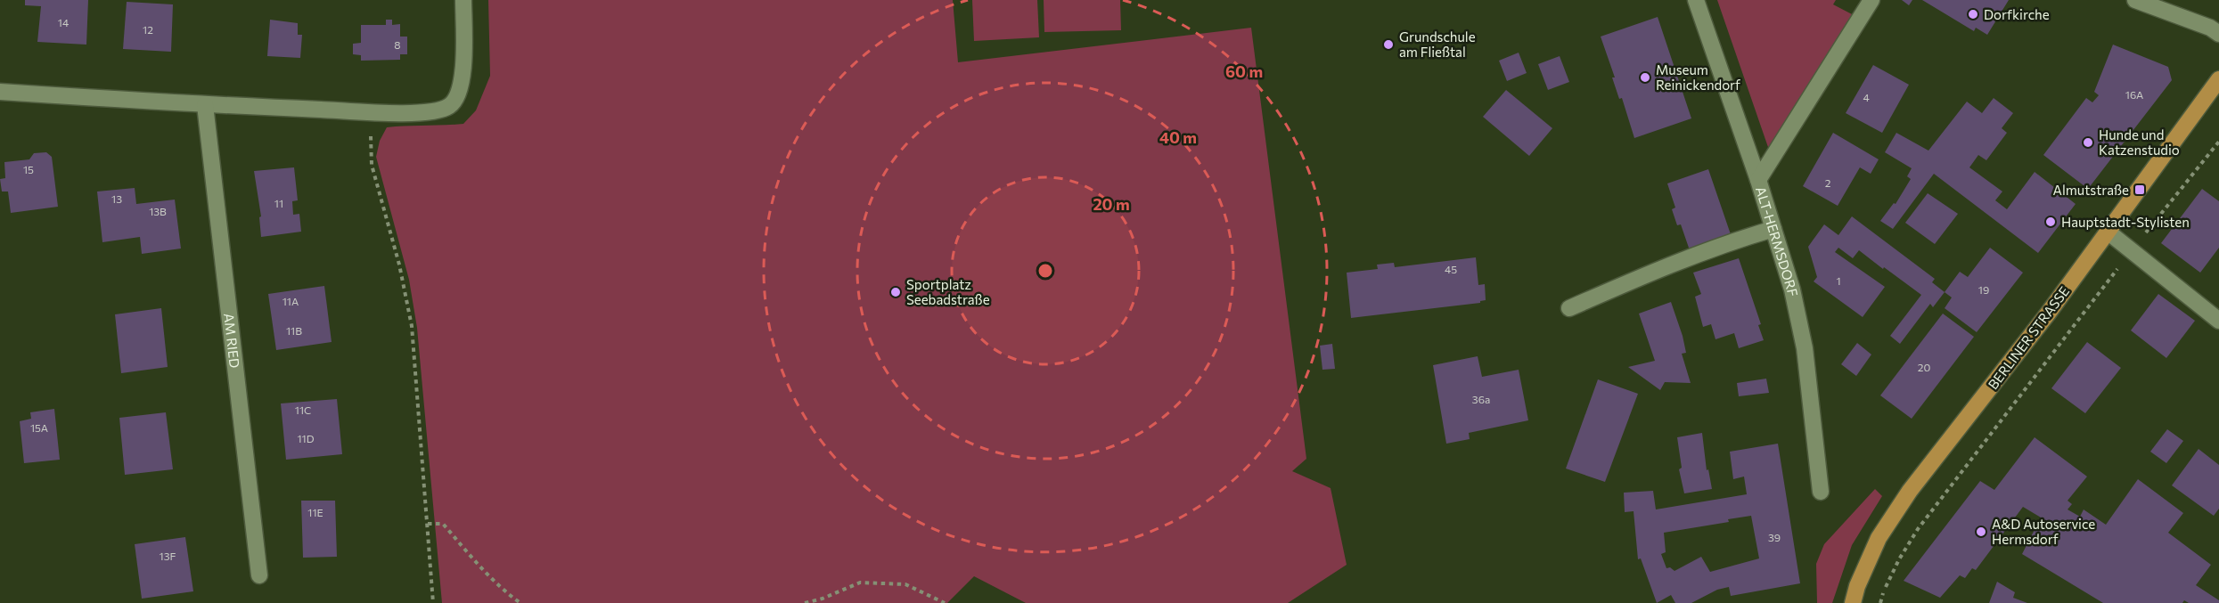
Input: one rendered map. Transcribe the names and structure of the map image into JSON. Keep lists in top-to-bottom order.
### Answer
{
  "streets": {
    "main road": ["BERLINER STRASSE"],
    "street": ["ALT-HERMSDORF", "AM RIED"]
  },
  "places": {
    "other": [
      "Dorfkirche",
      "Grundschule am Fließtal",
      "Museum Reinickendorf",
      "Hunde und Katzenstudio",
      "Hauptstadt-Stylisten",
      "Sportplatz Seebadstraße",
      "A&D Autoservice Hermsdorf"
    ],
    "transit": ["Almutstraße"]
  },
  "house_numbers": [
    "14",
    "12",
    "8",
    "16A",
    "4",
    "15",
    "2",
    "13",
    "11",
    "13B",
    "45",
    "1",
    "19",
    "11A",
    "11B",
    "20",
    "36a",
    "11C",
    "15A",
    "11D",
    "11E",
    "39",
    "13F"
  ],
  "rings": ["60 m", "40 m", "20 m"]
}
